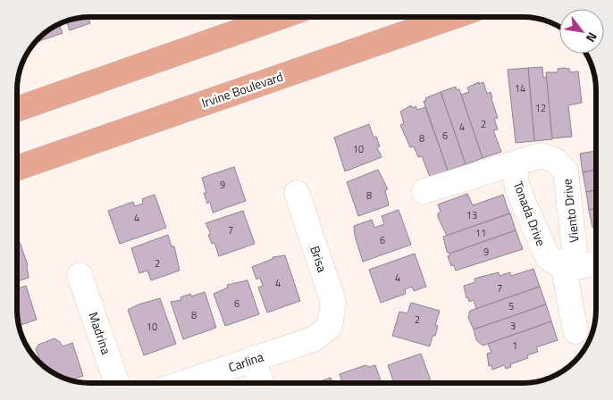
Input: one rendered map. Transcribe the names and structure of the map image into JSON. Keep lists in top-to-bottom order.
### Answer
{
  "streets": {
    "main road": ["Irvine Boulevard"],
    "street": [
      "Viento Drive",
      "Tonada Drive",
      "Brisa",
      "Madrina",
      "Carlina"
    ]
  },
  "crossings": [
    ["Viento Drive", "Tonada Drive"],
    ["Brisa", "Carlina"]
  ],
  "house_numbers": [
    "14",
    "12",
    "2",
    "4",
    "6",
    "8",
    "10",
    "9",
    "8",
    "13",
    "4",
    "7",
    "11",
    "6",
    "9",
    "2",
    "4",
    "4",
    "7",
    "6",
    "5",
    "8",
    "2",
    "3",
    "10",
    "1"
  ],
  "north": "bottom right"
}
